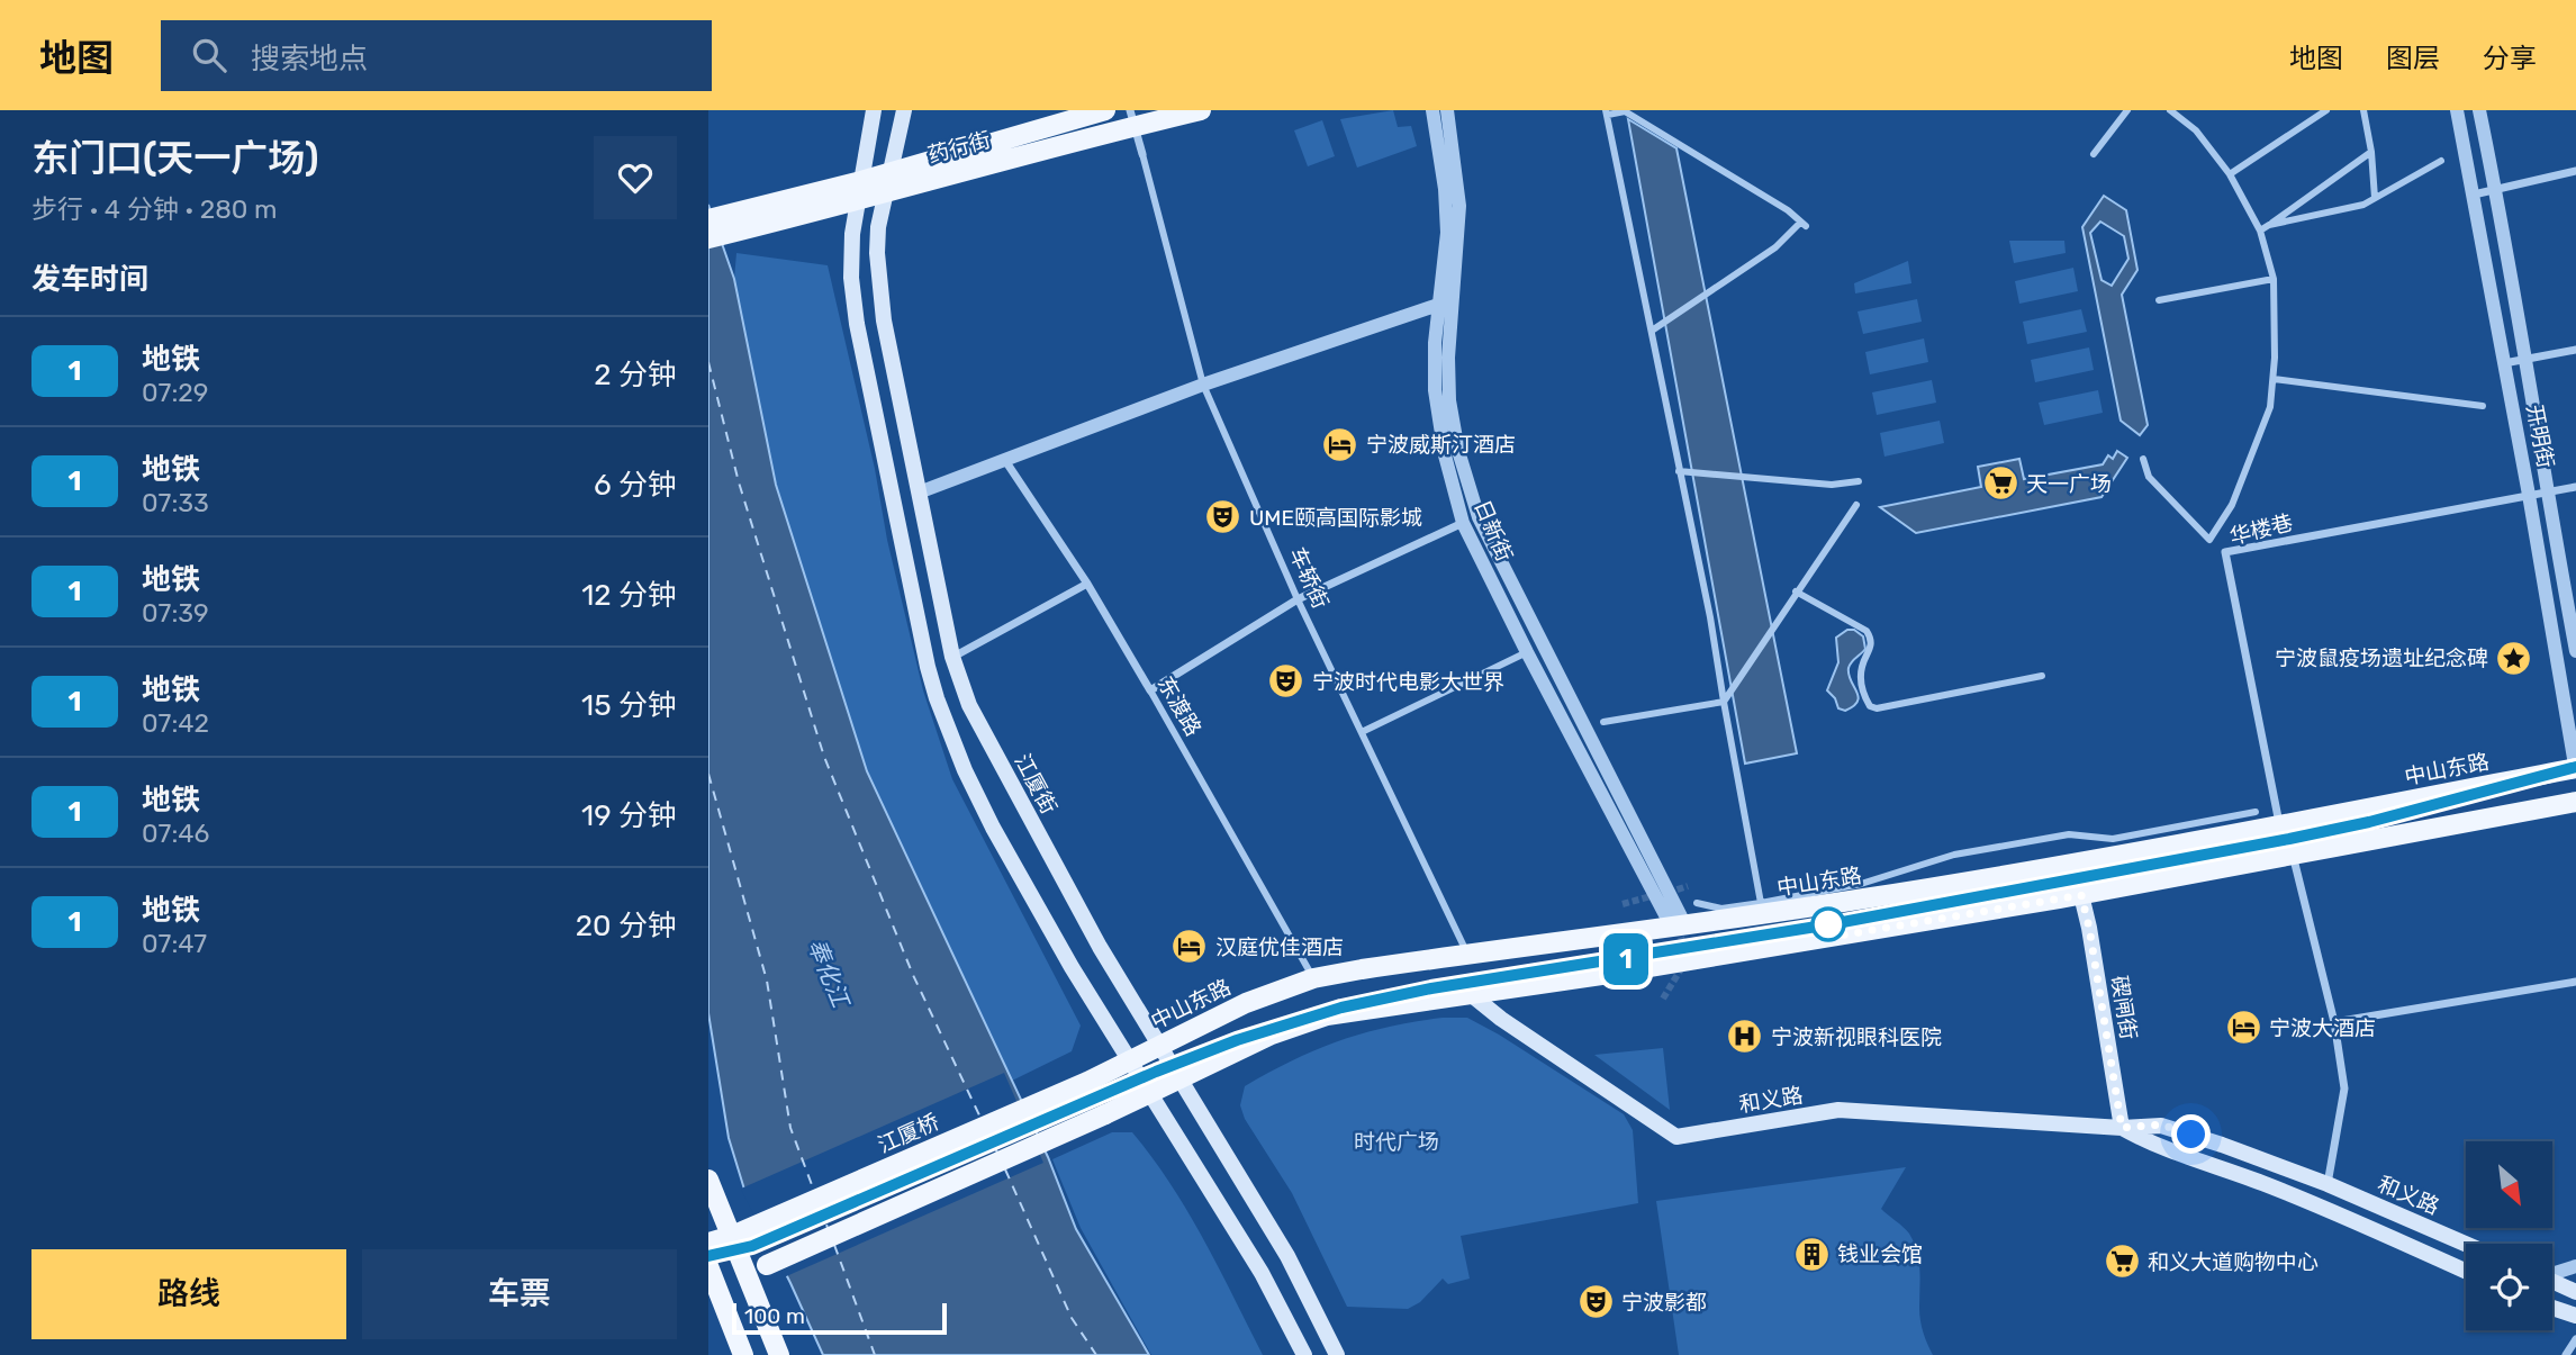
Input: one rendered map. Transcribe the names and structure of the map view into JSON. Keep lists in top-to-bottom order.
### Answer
{
  "streets": {
    "main road": [
      "药行街",
      "中山东路",
      "江厦街",
      "碶闸街",
      "和义路",
      "江厦桥"
    ],
    "street": [
      "开明街",
      "华楼巷",
      "日新街",
      "车轿街",
      "东渡路"
    ]
  },
  "crossings": [
    ["药行街", "车轿街"],
    ["药行街", "江厦街"],
    ["开明街", "华楼巷"],
    ["开明街", "中山东路"],
    ["华楼巷", "中山东路"],
    ["日新街", "中山东路"],
    ["车轿街", "中山东路"],
    ["东渡路", "中山东路"],
    ["中山东路", "江厦街"],
    ["中山东路", "江厦桥"],
    ["碶闸街", "和义路"]
  ],
  "water": ["奉化江"],
  "parks": ["时代广场"],
  "places": {
    "hotel": ["宁波威斯汀酒店", "汉庭优佳酒店", "宁波大酒店"],
    "supermarket": ["天一广场", "和义大道购物中心"],
    "theatre": ["UME颐高国际影城", "宁波时代电影大世界", "宁波影都"],
    "place": ["宁波鼠疫场遗址纪念碑"],
    "hospital": ["宁波新视眼科医院"],
    "building": ["钱业会馆"]
  },
  "lines": ["metro line 1"],
  "scale_bar": "100 m",
  "north": "bottom right",
  "page": {
    "header": "地图",
    "search": "搜索地点",
    "nav": ["地图", "图层", "分享"],
    "heading": [
      ["东门口(天一广场)", "步行 · 4 分钟 · 280 m"],
      "发车时间"
    ],
    "on_map": "1",
    "list": [
      {
        "mark": "1",
        "name": "地铁",
        "note": "07:29",
        "value": "2 分钟"
      },
      {
        "mark": "1",
        "name": "地铁",
        "note": "07:33",
        "value": "6 分钟"
      },
      {
        "mark": "1",
        "name": "地铁",
        "note": "07:39",
        "value": "12 分钟"
      },
      {
        "mark": "1",
        "name": "地铁",
        "note": "07:42",
        "value": "15 分钟"
      },
      {
        "mark": "1",
        "name": "地铁",
        "note": "07:46",
        "value": "19 分钟"
      },
      {
        "mark": "1",
        "name": "地铁",
        "note": "07:47",
        "value": "20 分钟"
      }
    ],
    "buttons": ["路线", "车票"],
    "scale": "100 m"
  }
}
